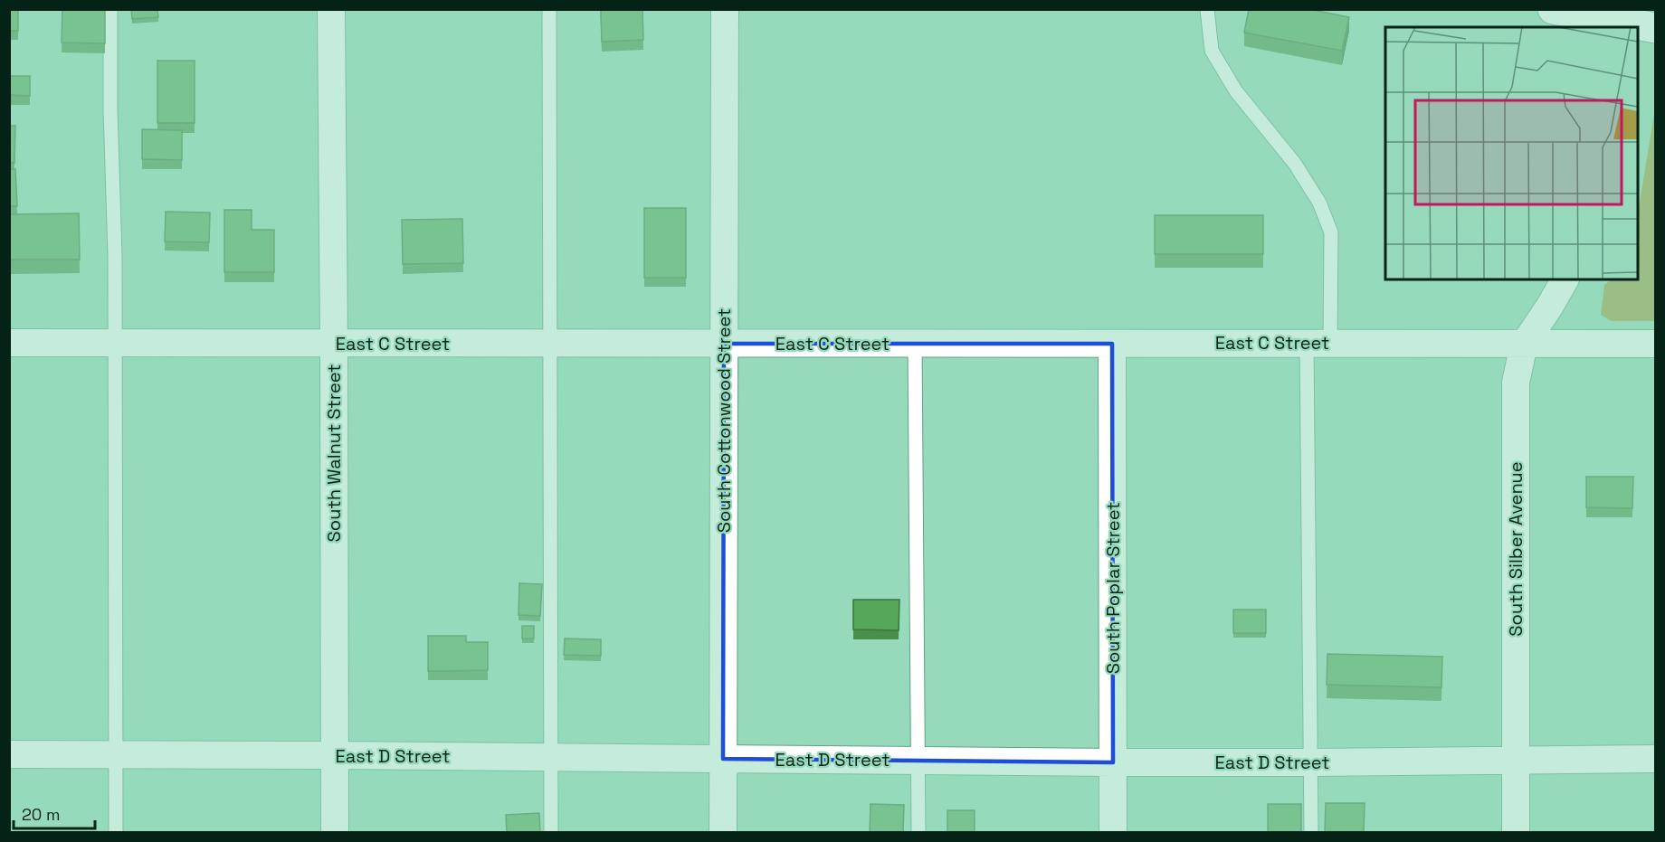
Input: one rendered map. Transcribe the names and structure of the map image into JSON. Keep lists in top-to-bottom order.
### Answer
{
  "streets": {
    "street": [
      "East C Street",
      "South Cottonwood Street",
      "South Walnut Street",
      "South Silber Avenue",
      "South Poplar Street",
      "East D Street"
    ]
  },
  "crossings": [
    ["East C Street", "South Cottonwood Street"],
    ["East C Street", "South Walnut Street"],
    ["East C Street", "South Silber Avenue"],
    ["East C Street", "South Poplar Street"],
    ["South Cottonwood Street", "East D Street"],
    ["South Walnut Street", "East D Street"],
    ["South Silber Avenue", "East D Street"],
    ["South Poplar Street", "East D Street"]
  ],
  "scale_bar": "20 m"
}
